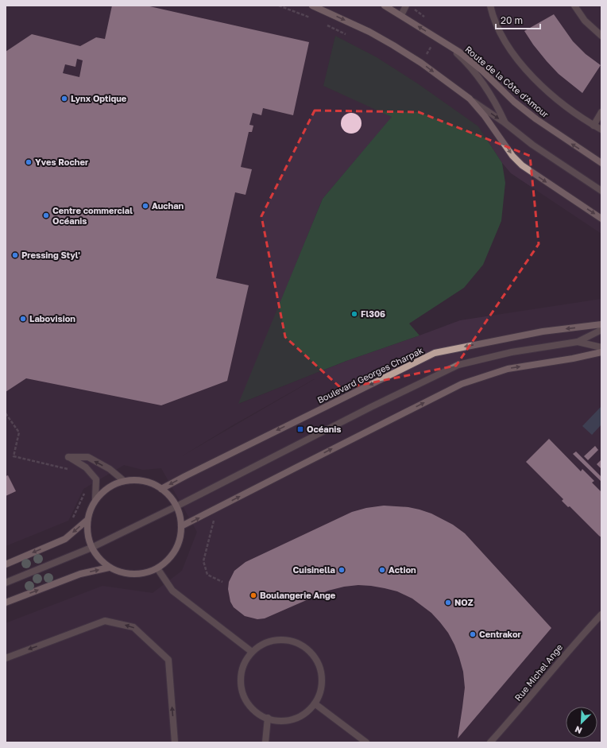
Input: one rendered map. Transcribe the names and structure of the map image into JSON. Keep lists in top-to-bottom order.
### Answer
{
  "streets": {
    "main road": ["Route de la Côte d'Amour", "Boulevard Georges Charpak"],
    "street": ["Rue Michel Ange"]
  },
  "places": {
    "other": [
      "Lynx Optique",
      "Yves Rocher",
      "Auchan",
      "Centre commercial Océanis",
      "Pressing Styl'",
      "Fl306",
      "Labovision",
      "Cuisinella",
      "Action",
      "Boulangerie Ange",
      "NOZ",
      "Centrakor"
    ],
    "transit": ["Océanis"]
  },
  "scale_bar": "20 m",
  "north": "bottom left"
}
